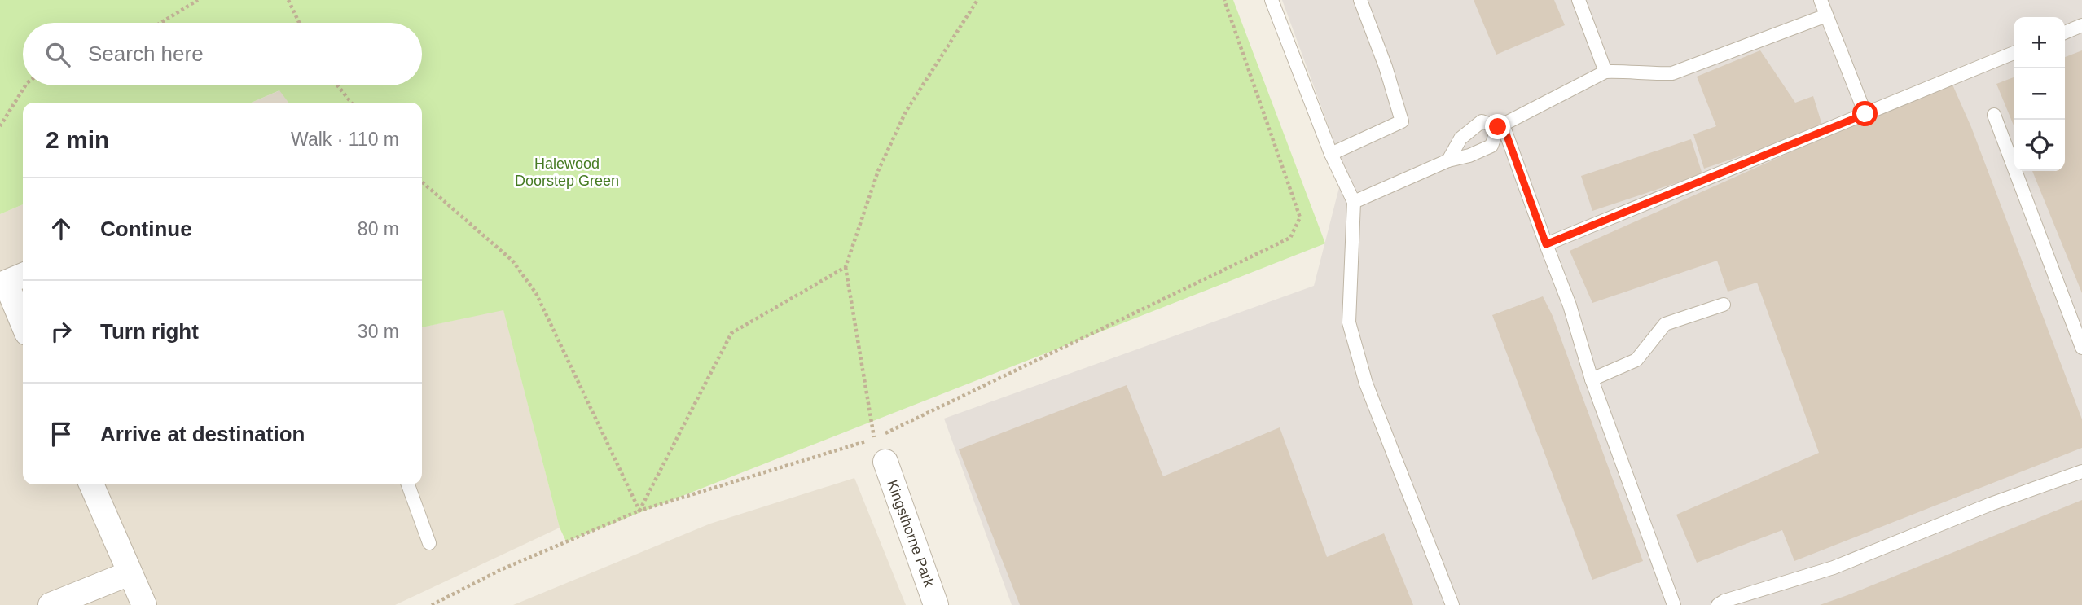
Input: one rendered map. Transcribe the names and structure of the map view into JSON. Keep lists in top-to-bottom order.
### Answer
{
  "streets": {
    "street": ["Kingsthorne Park"]
  },
  "parks": ["Halewood Doorstep Green"],
  "page": {
    "map_buttons": ["+", "−"],
    "search": "Search here",
    "heading": ["2 min", "Walk · 110 m"],
    "list": [
      ["Continue", "80 m"],
      ["Turn right", "30 m"],
      "Arrive at destination"
    ]
  }
}
